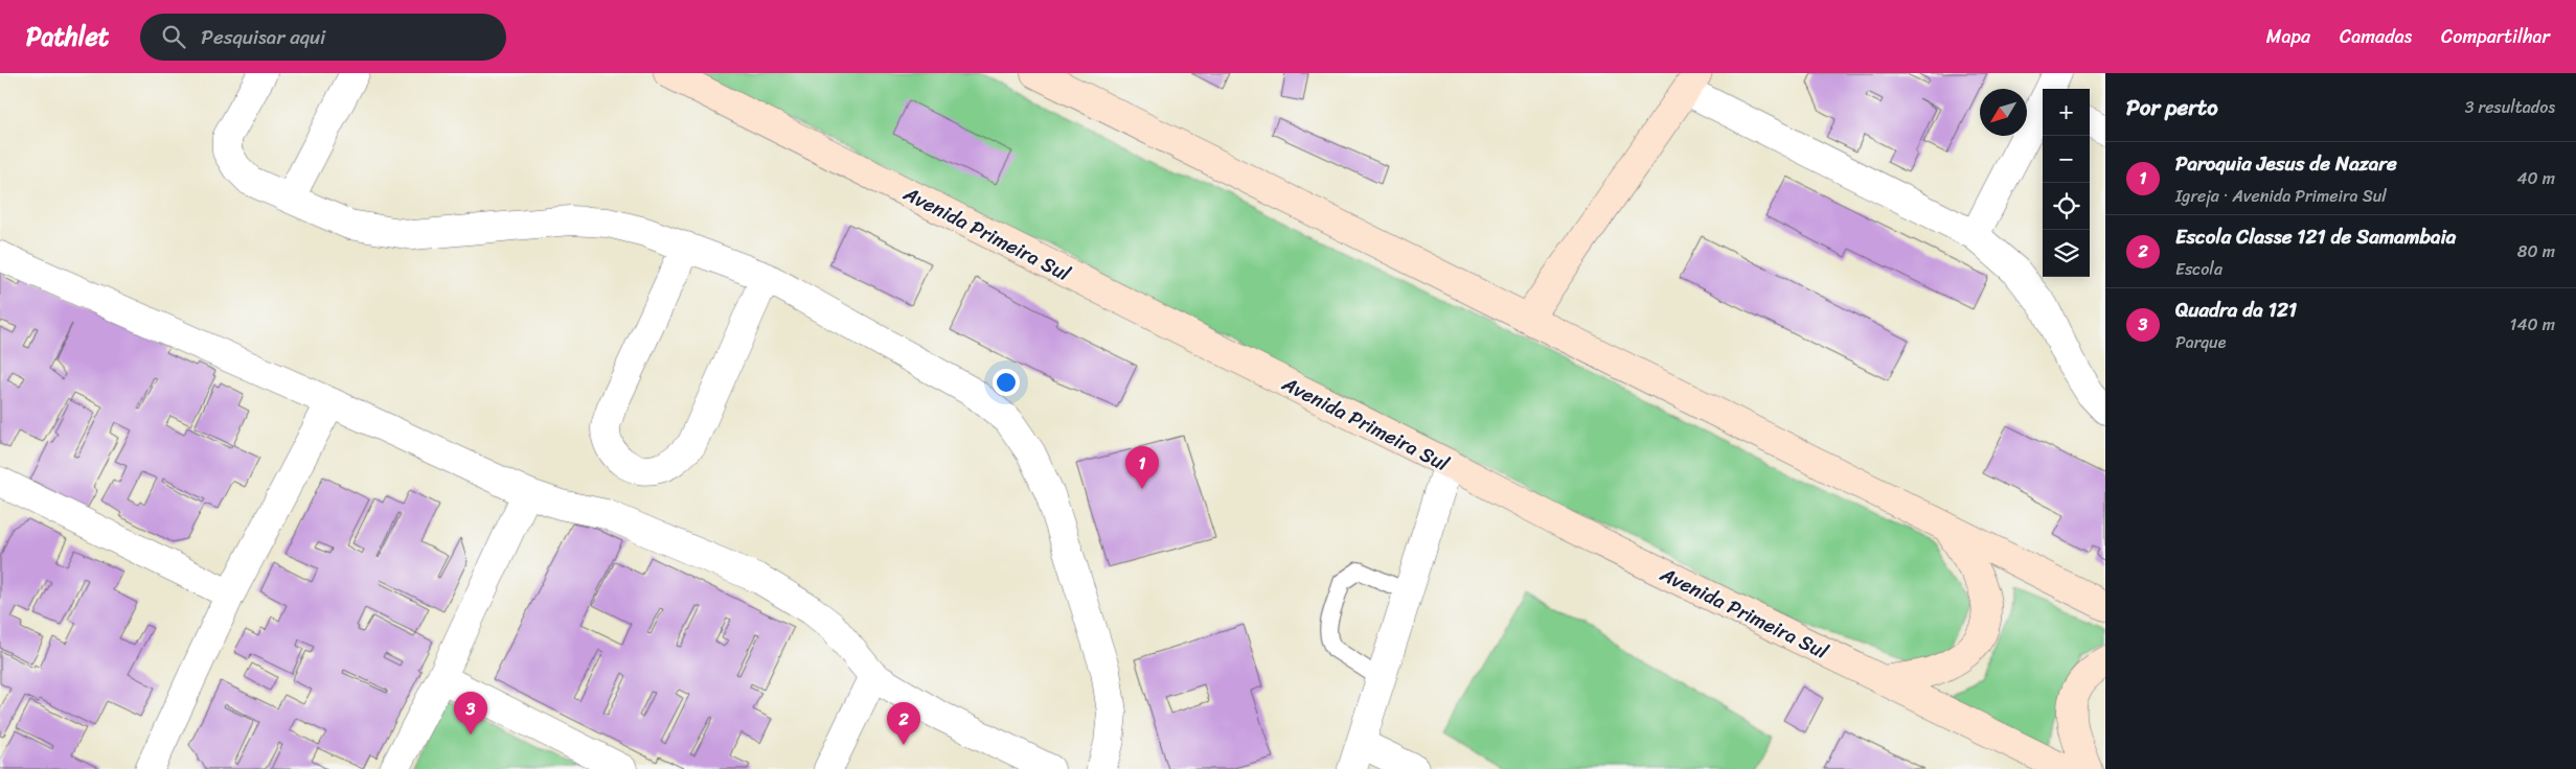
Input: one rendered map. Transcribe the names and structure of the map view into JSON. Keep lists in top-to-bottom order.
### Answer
{
  "streets": {
    "street": ["Avenida Primeira Sul"]
  },
  "north": "bottom left",
  "page": {
    "header": "Pathlet",
    "search": "Pesquisar aqui",
    "nav": ["Mapa", "Camadas", "Compartilhar"],
    "heading": ["Por perto", "3 resultados"],
    "map_buttons": ["+", "−"],
    "list": [
      {
        "mark": "1",
        "name": "Paroquia Jesus de Nazare",
        "note": "Igreja · Avenida Primeira Sul",
        "value": "40 m"
      },
      {
        "mark": "2",
        "name": "Escola Classe 121 de Samambaia",
        "note": "Escola",
        "value": "80 m"
      },
      {
        "mark": "3",
        "name": "Quadra da 121",
        "note": "Parque",
        "value": "140 m"
      }
    ],
    "pins": ["1", "3", "2"]
  }
}
